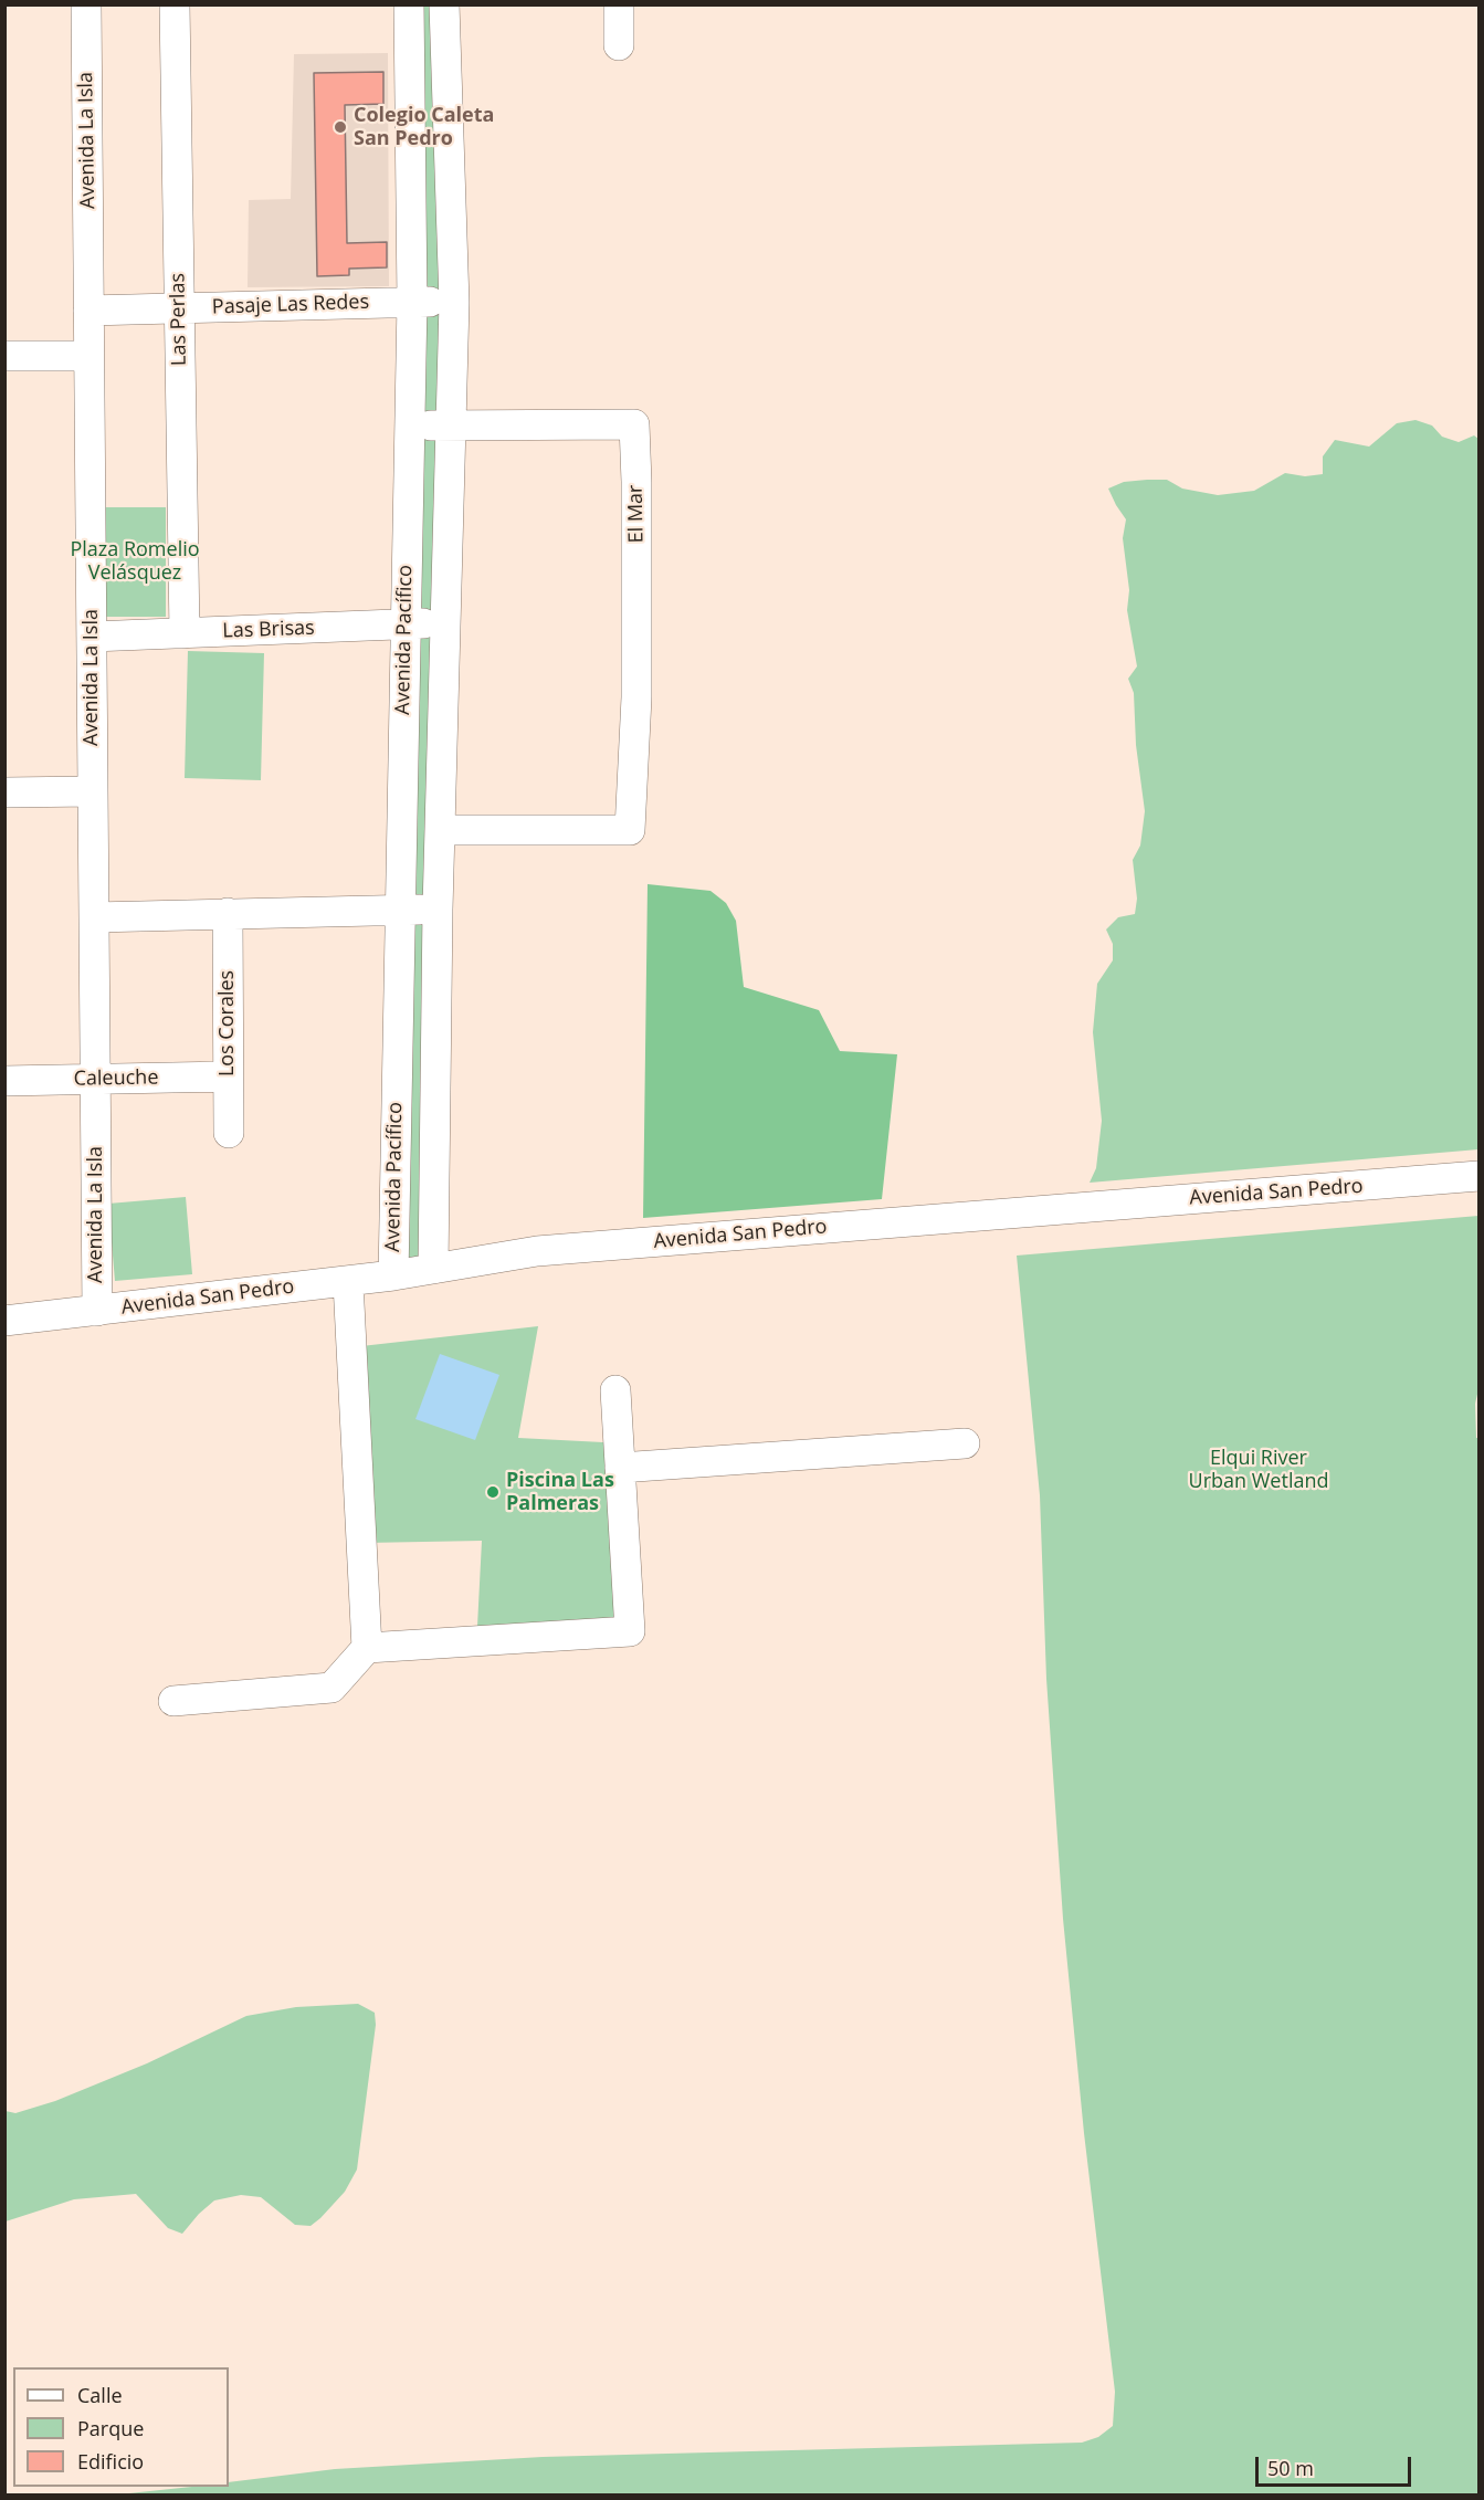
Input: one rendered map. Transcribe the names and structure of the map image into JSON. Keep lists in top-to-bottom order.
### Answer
{
  "streets": {
    "street": [
      "Avenida La Isla",
      "Pasaje Las Redes",
      "Las Perlas",
      "El Mar",
      "Las Brisas",
      "Avenida Pacífico",
      "Los Corales",
      "Caleuche",
      "Avenida San Pedro"
    ]
  },
  "crossings": [
    ["Avenida La Isla", "Pasaje Las Redes"],
    ["Avenida La Isla", "Las Brisas"],
    ["Avenida La Isla", "Caleuche"],
    ["Avenida La Isla", "Avenida San Pedro"],
    ["Pasaje Las Redes", "Las Perlas"],
    ["Pasaje Las Redes", "Avenida Pacífico"],
    ["Las Perlas", "Las Brisas"],
    ["El Mar", "Avenida Pacífico"],
    ["Las Brisas", "Avenida Pacífico"],
    ["Avenida Pacífico", "Avenida San Pedro"],
    ["Los Corales", "Caleuche"]
  ],
  "parks": ["Plaza Romelio Velásquez", "Elqui River Urban Wetland"],
  "places": ["Colegio Caleta San Pedro", "Piscina Las Palmeras"],
  "legend": ["Calle", "Parque", "Edificio"],
  "scale_bar": "50 m"
}
